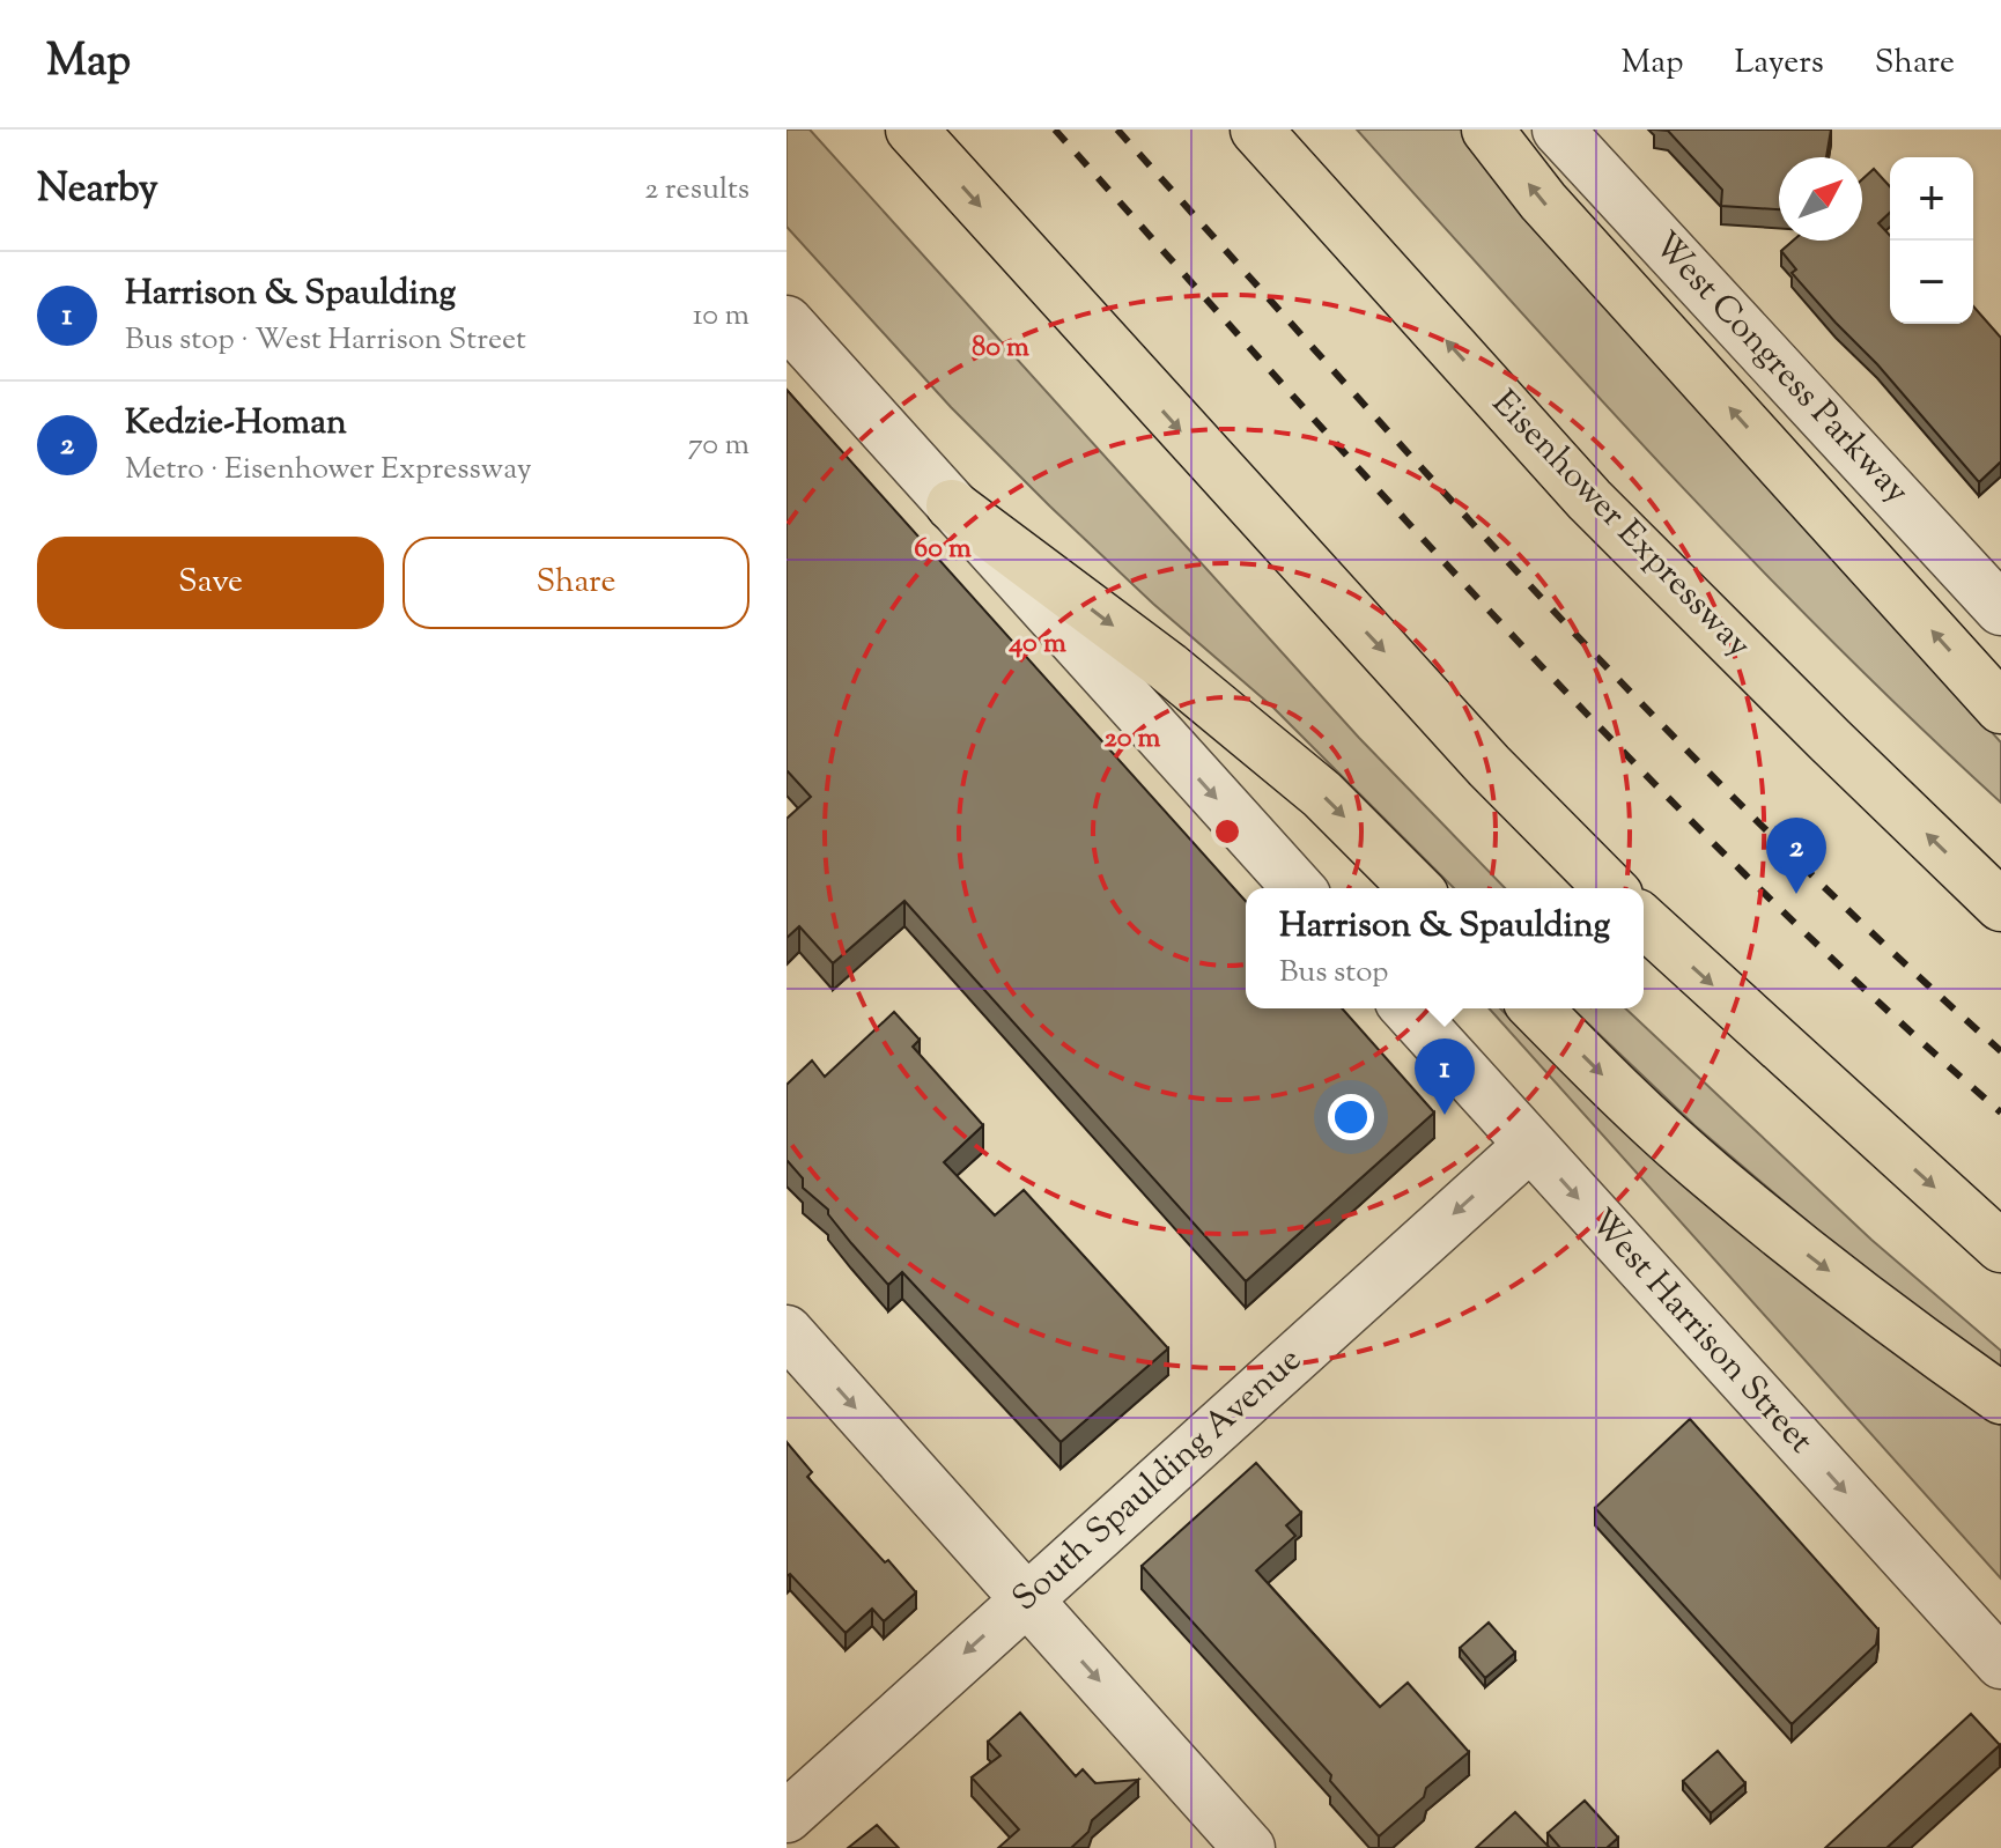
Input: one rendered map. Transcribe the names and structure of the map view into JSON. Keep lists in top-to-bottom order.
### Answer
{
  "streets": {
    "highway": ["Eisenhower Expressway"],
    "street": ["West Congress Parkway", "West Harrison Street", "South Spaulding Avenue"]
  },
  "crossings": [
    ["West Harrison Street", "South Spaulding Avenue"]
  ],
  "one_way": ["West Harrison Street", "South Spaulding Avenue"],
  "north": "top right",
  "page": {
    "header": "Map",
    "nav": ["Map", "Layers", "Share"],
    "heading": ["Nearby", "2 results"],
    "map_buttons": ["+", "−"],
    "list": [
      {
        "mark": "1",
        "name": "Harrison & Spaulding",
        "note": "Bus stop · West Harrison Street",
        "value": "10 m"
      },
      {
        "mark": "2",
        "name": "Kedzie-Homan",
        "note": "Metro · Eisenhower Expressway",
        "value": "70 m"
      }
    ],
    "buttons": ["Save", "Share"],
    "pins": ["2", "1"],
    "popup": ["Harrison & Spaulding", "Bus stop"]
  },
  "rings": [
    "80 m",
    "60 m",
    "40 m",
    "20 m"
  ]
}
